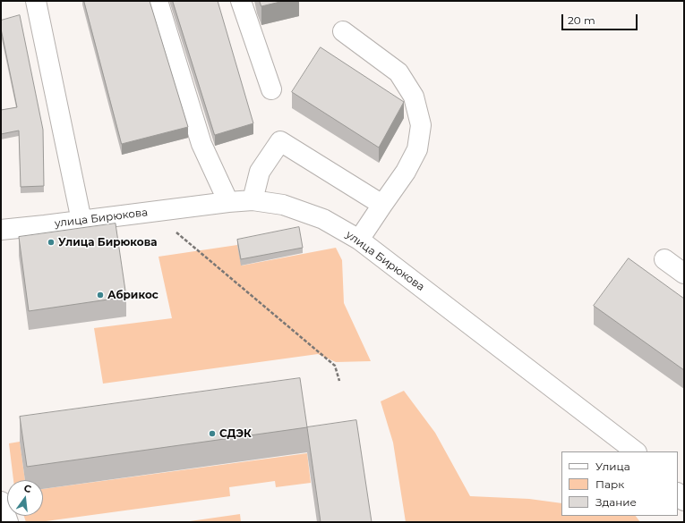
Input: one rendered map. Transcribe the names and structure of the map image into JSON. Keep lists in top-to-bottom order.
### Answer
{
  "streets": {
    "street": ["улица Бирюкова"]
  },
  "places": ["Улица Бирюкова", "Абрикос", "СДЭК"],
  "legend": ["Улица", "Парк", "Здание"],
  "scale_bar": "20 m",
  "north": "top"
}
